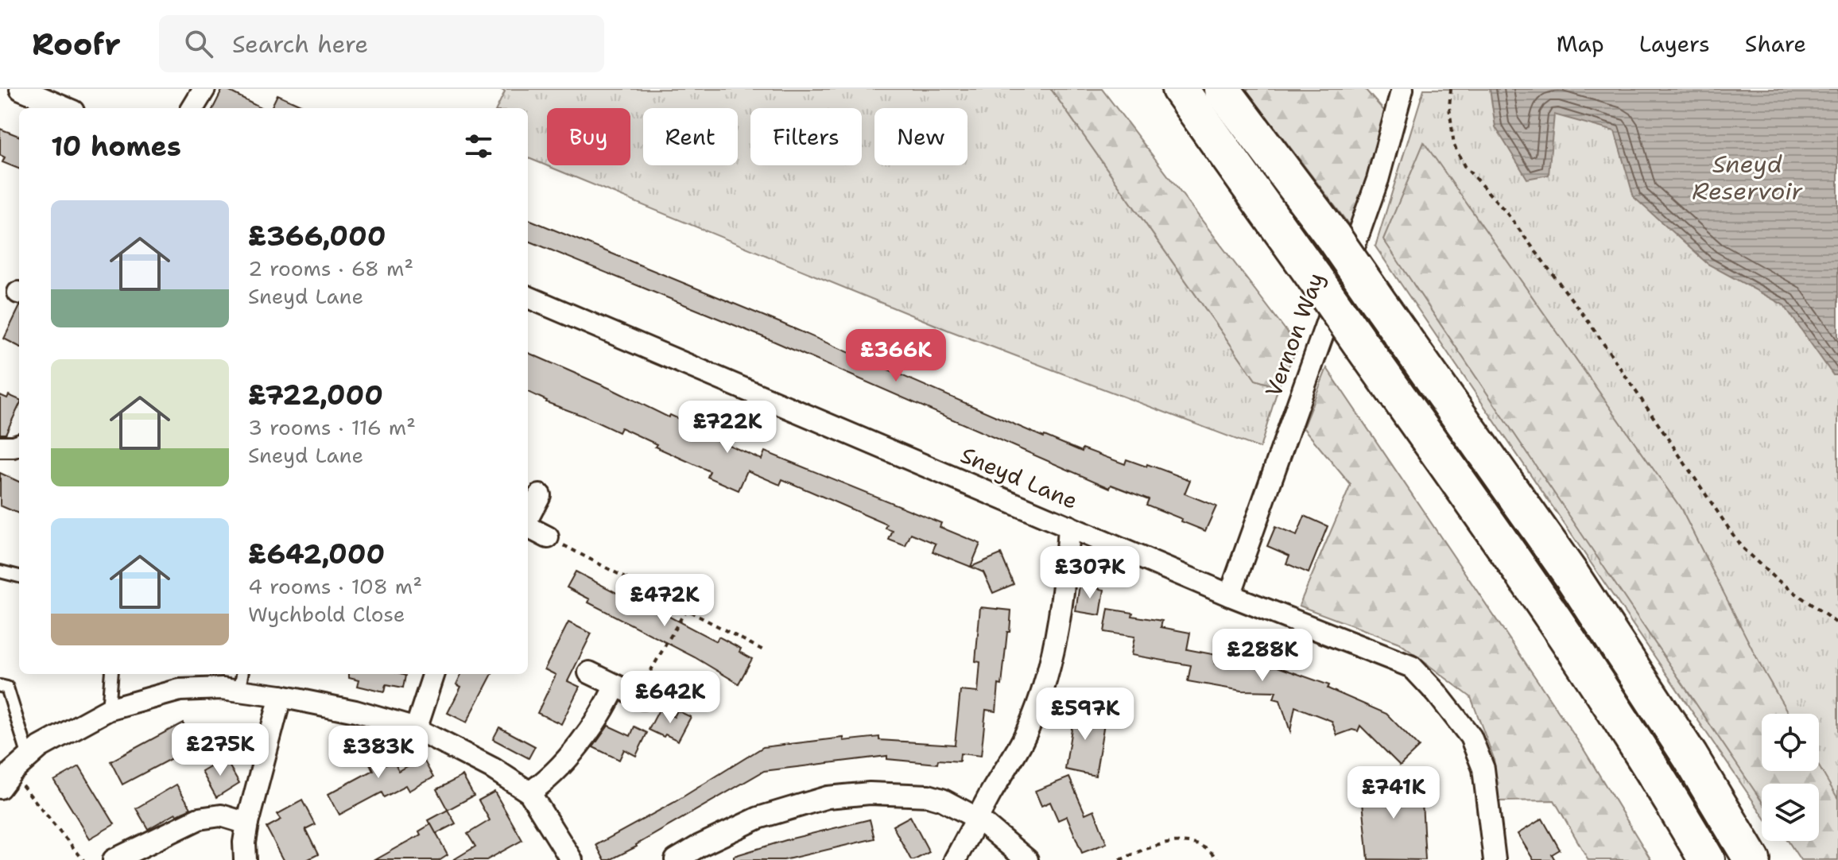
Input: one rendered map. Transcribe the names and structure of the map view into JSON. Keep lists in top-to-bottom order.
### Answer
{
  "streets": {
    "street": ["Vernon Way", "Sneyd Lane"]
  },
  "crossings": [
    ["Vernon Way", "Sneyd Lane"]
  ],
  "water": ["Sneyd Reservoir"],
  "page": {
    "header": "Roofr",
    "search": "Search here",
    "nav": ["Map", "Layers", "Share"],
    "chip": [
      "Buy",
      "Rent",
      "Filters",
      "New"
    ],
    "heading": "10 homes",
    "list": [
      {
        "name": "£366,000",
        "note": "2 rooms · 68 m² · Sneyd Lane"
      },
      {
        "name": "£722,000",
        "note": "3 rooms · 116 m² · Sneyd Lane"
      },
      {
        "name": "£642,000",
        "note": "4 rooms · 108 m² · Wychbold Close"
      }
    ],
    "price": [
      "£366K",
      "£722K",
      "£307K",
      "£472K",
      "£288K",
      "£642K",
      "£597K",
      "£275K",
      "£383K",
      "£741K"
    ]
  }
}
